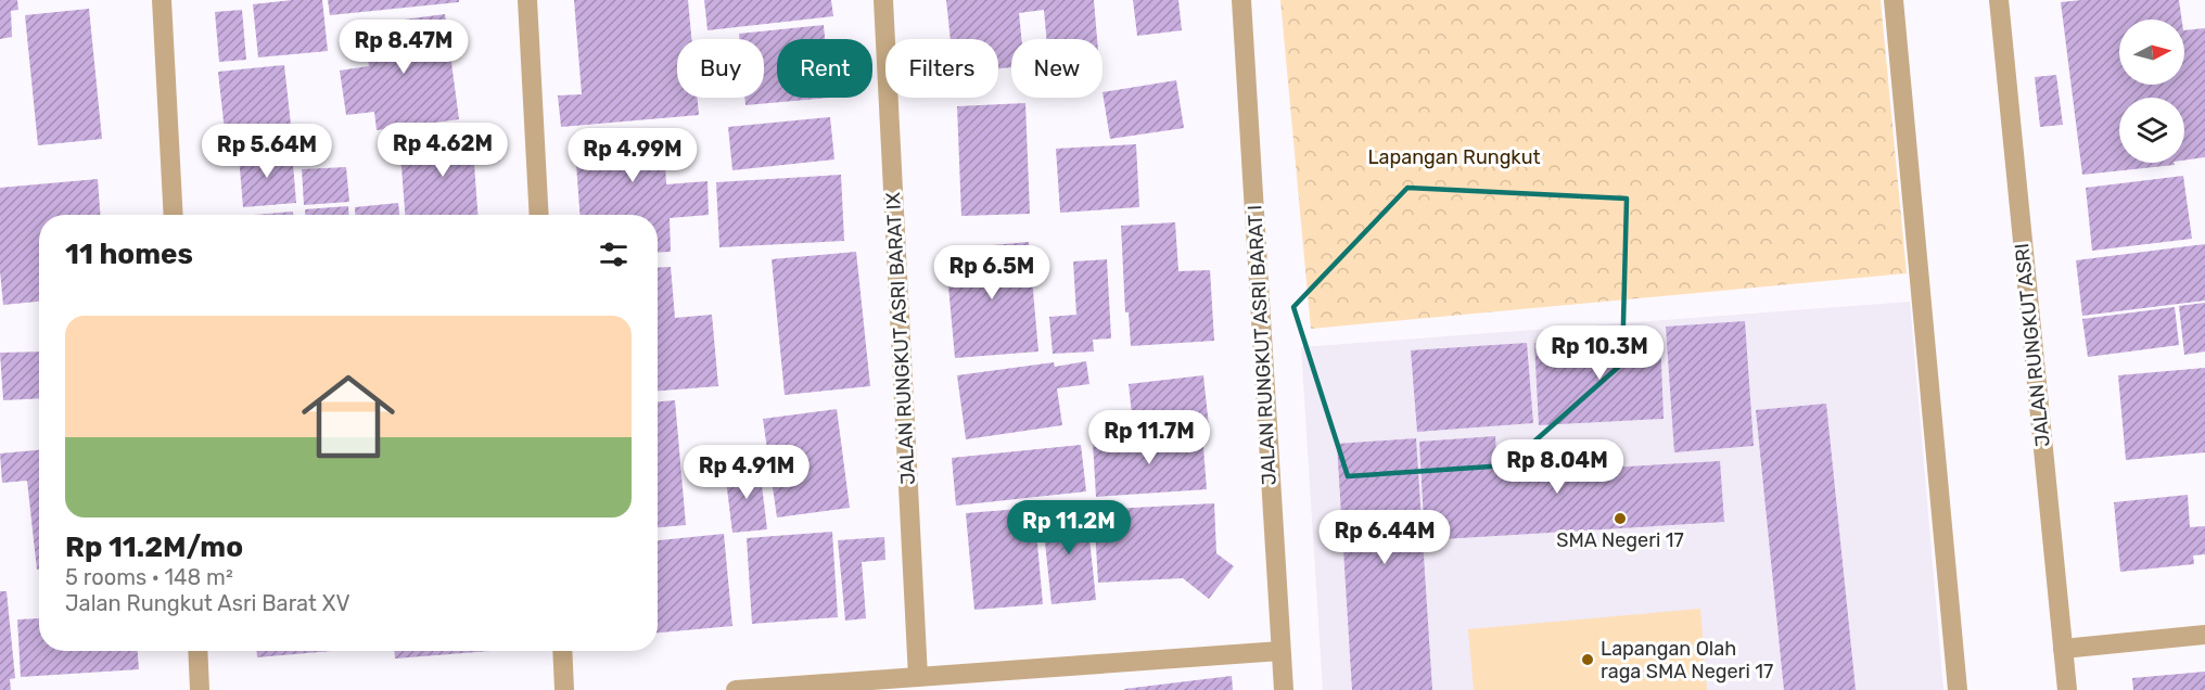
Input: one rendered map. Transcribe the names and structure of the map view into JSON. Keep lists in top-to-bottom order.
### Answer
{
  "streets": {
    "street": ["JALAN RUNGKUT ASRI BARAT IX", "JALAN RUNGKUT ASRI BARAT I", "JALAN RUNGKUT ASRI"]
  },
  "parks": ["Lapangan Rungkut"],
  "places": ["SMA Negeri 17", "Lapangan Olah raga SMA Negeri 17"],
  "north": "right",
  "page": {
    "price": [
      "Rp 8.47M",
      "Rp 4.62M",
      "Rp 5.64M",
      "Rp 4.99M",
      "Rp 6.5M",
      "Rp 10.3M",
      "Rp 11.7M",
      "Rp 8.04M",
      "Rp 4.91M",
      "Rp 11.2M",
      "Rp 6.44M"
    ],
    "chip": [
      "Buy",
      "Rent",
      "Filters",
      "New"
    ],
    "heading": "11 homes",
    "list": [
      {
        "name": "Rp 11.2M/mo",
        "note": "5 rooms · 148 m² · Jalan Rungkut Asri Barat XV"
      }
    ]
  }
}
